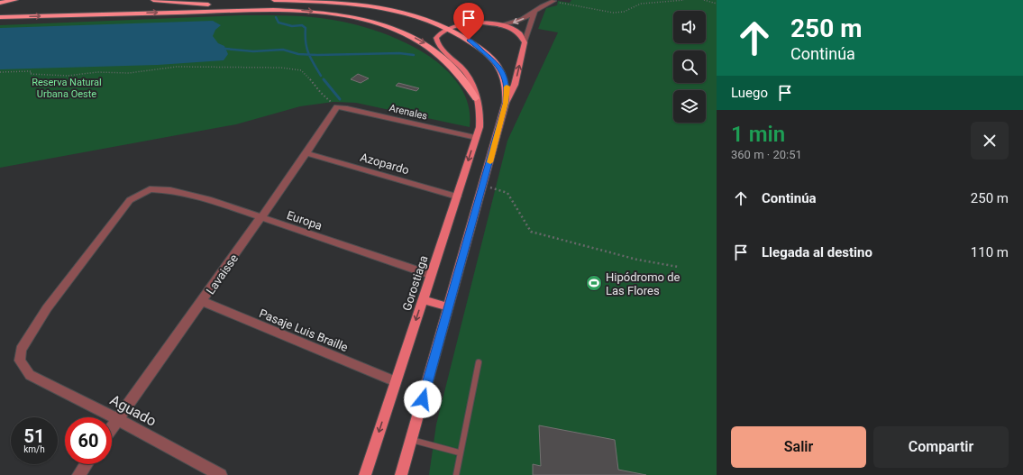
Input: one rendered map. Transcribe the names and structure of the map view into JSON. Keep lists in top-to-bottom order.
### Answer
{
  "streets": {
    "main road": ["Gorostiaga"],
    "street": [
      "Arenales",
      "Azopardo",
      "Europa",
      "Lavaisse",
      "Pasaje Luis Braille",
      "Aguado"
    ]
  },
  "crossings": [
    ["Arenales", "Lavaisse"],
    ["Arenales", "Gorostiaga"],
    ["Azopardo", "Lavaisse"],
    ["Azopardo", "Gorostiaga"],
    ["Europa", "Lavaisse"],
    ["Europa", "Gorostiaga"],
    ["Europa", "Aguado"],
    ["Lavaisse", "Pasaje Luis Braille"],
    ["Lavaisse", "Aguado"],
    ["Gorostiaga", "Pasaje Luis Braille"]
  ],
  "parks": ["Reserva Natural Urbana Oeste"],
  "places": {
    "sports": ["Hipódromo de Las Flores"]
  },
  "page": {
    "turn": ["250 m", "Continúa"],
    "then": "Luego",
    "heading": ["1 min", "360 m · 20:51"],
    "list": [
      {
        "name": "Continúa",
        "value": "250 m"
      },
      {
        "name": "Llegada al destino",
        "value": "110 m"
      }
    ],
    "speed": "51 km/h",
    "limit": "60",
    "buttons": ["Salir", "Compartir"]
  }
}
